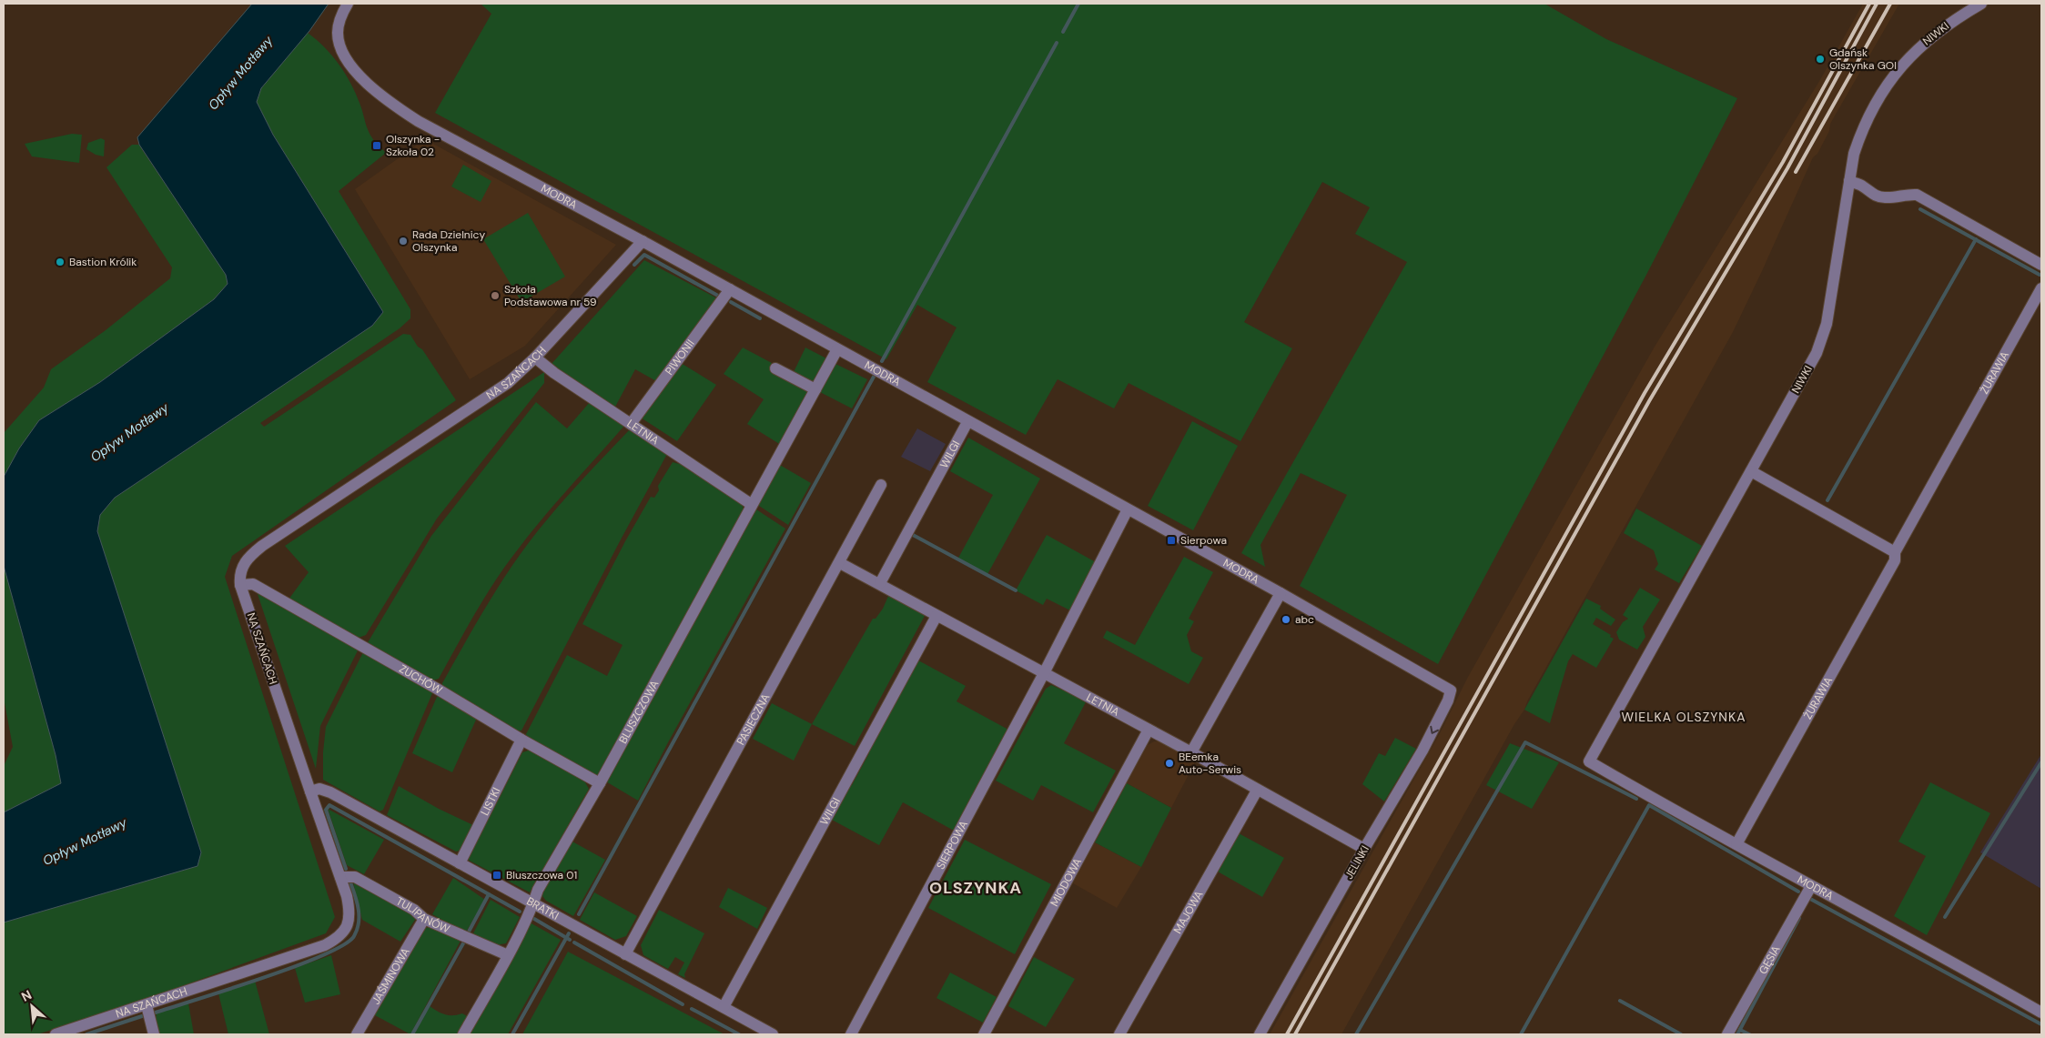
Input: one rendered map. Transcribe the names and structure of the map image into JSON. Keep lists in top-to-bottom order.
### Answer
{
  "streets": {
    "street": [
      "NIWKI",
      "MODRA",
      "PIWONII",
      "NA SZAŃCACH",
      "ŻURAWIA",
      "LETNIA",
      "WILGI",
      "ZUCHÓW",
      "BLUSZCZOWA",
      "PASIECZNA",
      "LISTKI",
      "SIERPOWA",
      "JELINKI",
      "MIODOWA",
      "BRATKI",
      "MAJOWA",
      "TULIPANÓW",
      "GĘSIA",
      "JAŚMINOWA"
    ]
  },
  "crossings": [
    ["NIWKI", "MODRA"],
    ["MODRA", "PIWONII"],
    ["MODRA", "NA SZAŃCACH"],
    ["MODRA", "ŻURAWIA"],
    ["MODRA", "WILGI"],
    ["MODRA", "BLUSZCZOWA"],
    ["MODRA", "SIERPOWA"],
    ["MODRA", "JELINKI"],
    ["MODRA", "GĘSIA"],
    ["PIWONII", "LETNIA"],
    ["NA SZAŃCACH", "LETNIA"],
    ["NA SZAŃCACH", "ZUCHÓW"],
    ["NA SZAŃCACH", "BRATKI"],
    ["NA SZAŃCACH", "TULIPANÓW"],
    ["LETNIA", "WILGI"],
    ["LETNIA", "BLUSZCZOWA"],
    ["LETNIA", "PASIECZNA"],
    ["LETNIA", "SIERPOWA"],
    ["LETNIA", "JELINKI"],
    ["LETNIA", "MIODOWA"],
    ["LETNIA", "MAJOWA"],
    ["WILGI", "BRATKI"],
    ["ZUCHÓW", "BLUSZCZOWA"],
    ["ZUCHÓW", "LISTKI"],
    ["BLUSZCZOWA", "BRATKI"],
    ["BLUSZCZOWA", "TULIPANÓW"],
    ["PASIECZNA", "BRATKI"],
    ["LISTKI", "BRATKI"],
    ["TULIPANÓW", "JAŚMINOWA"]
  ],
  "one_way": ["JELINKI"],
  "districts": ["WIELKA OLSZYNKA", "OLSZYNKA"],
  "water": ["Opływ Motławy"],
  "places": {
    "other": [
      "Gdańsk Olszynka GOl",
      "Rada Dzielnicy Olszynka",
      "Bastion Królik",
      "Szkoła Podstawowa nr 59",
      "abc",
      "BEemka Auto-Serwis"
    ],
    "transit": ["Olszynka - Szkoła 02", "Sierpowa", "Bluszczowa 01"]
  },
  "north": "top left"
}
